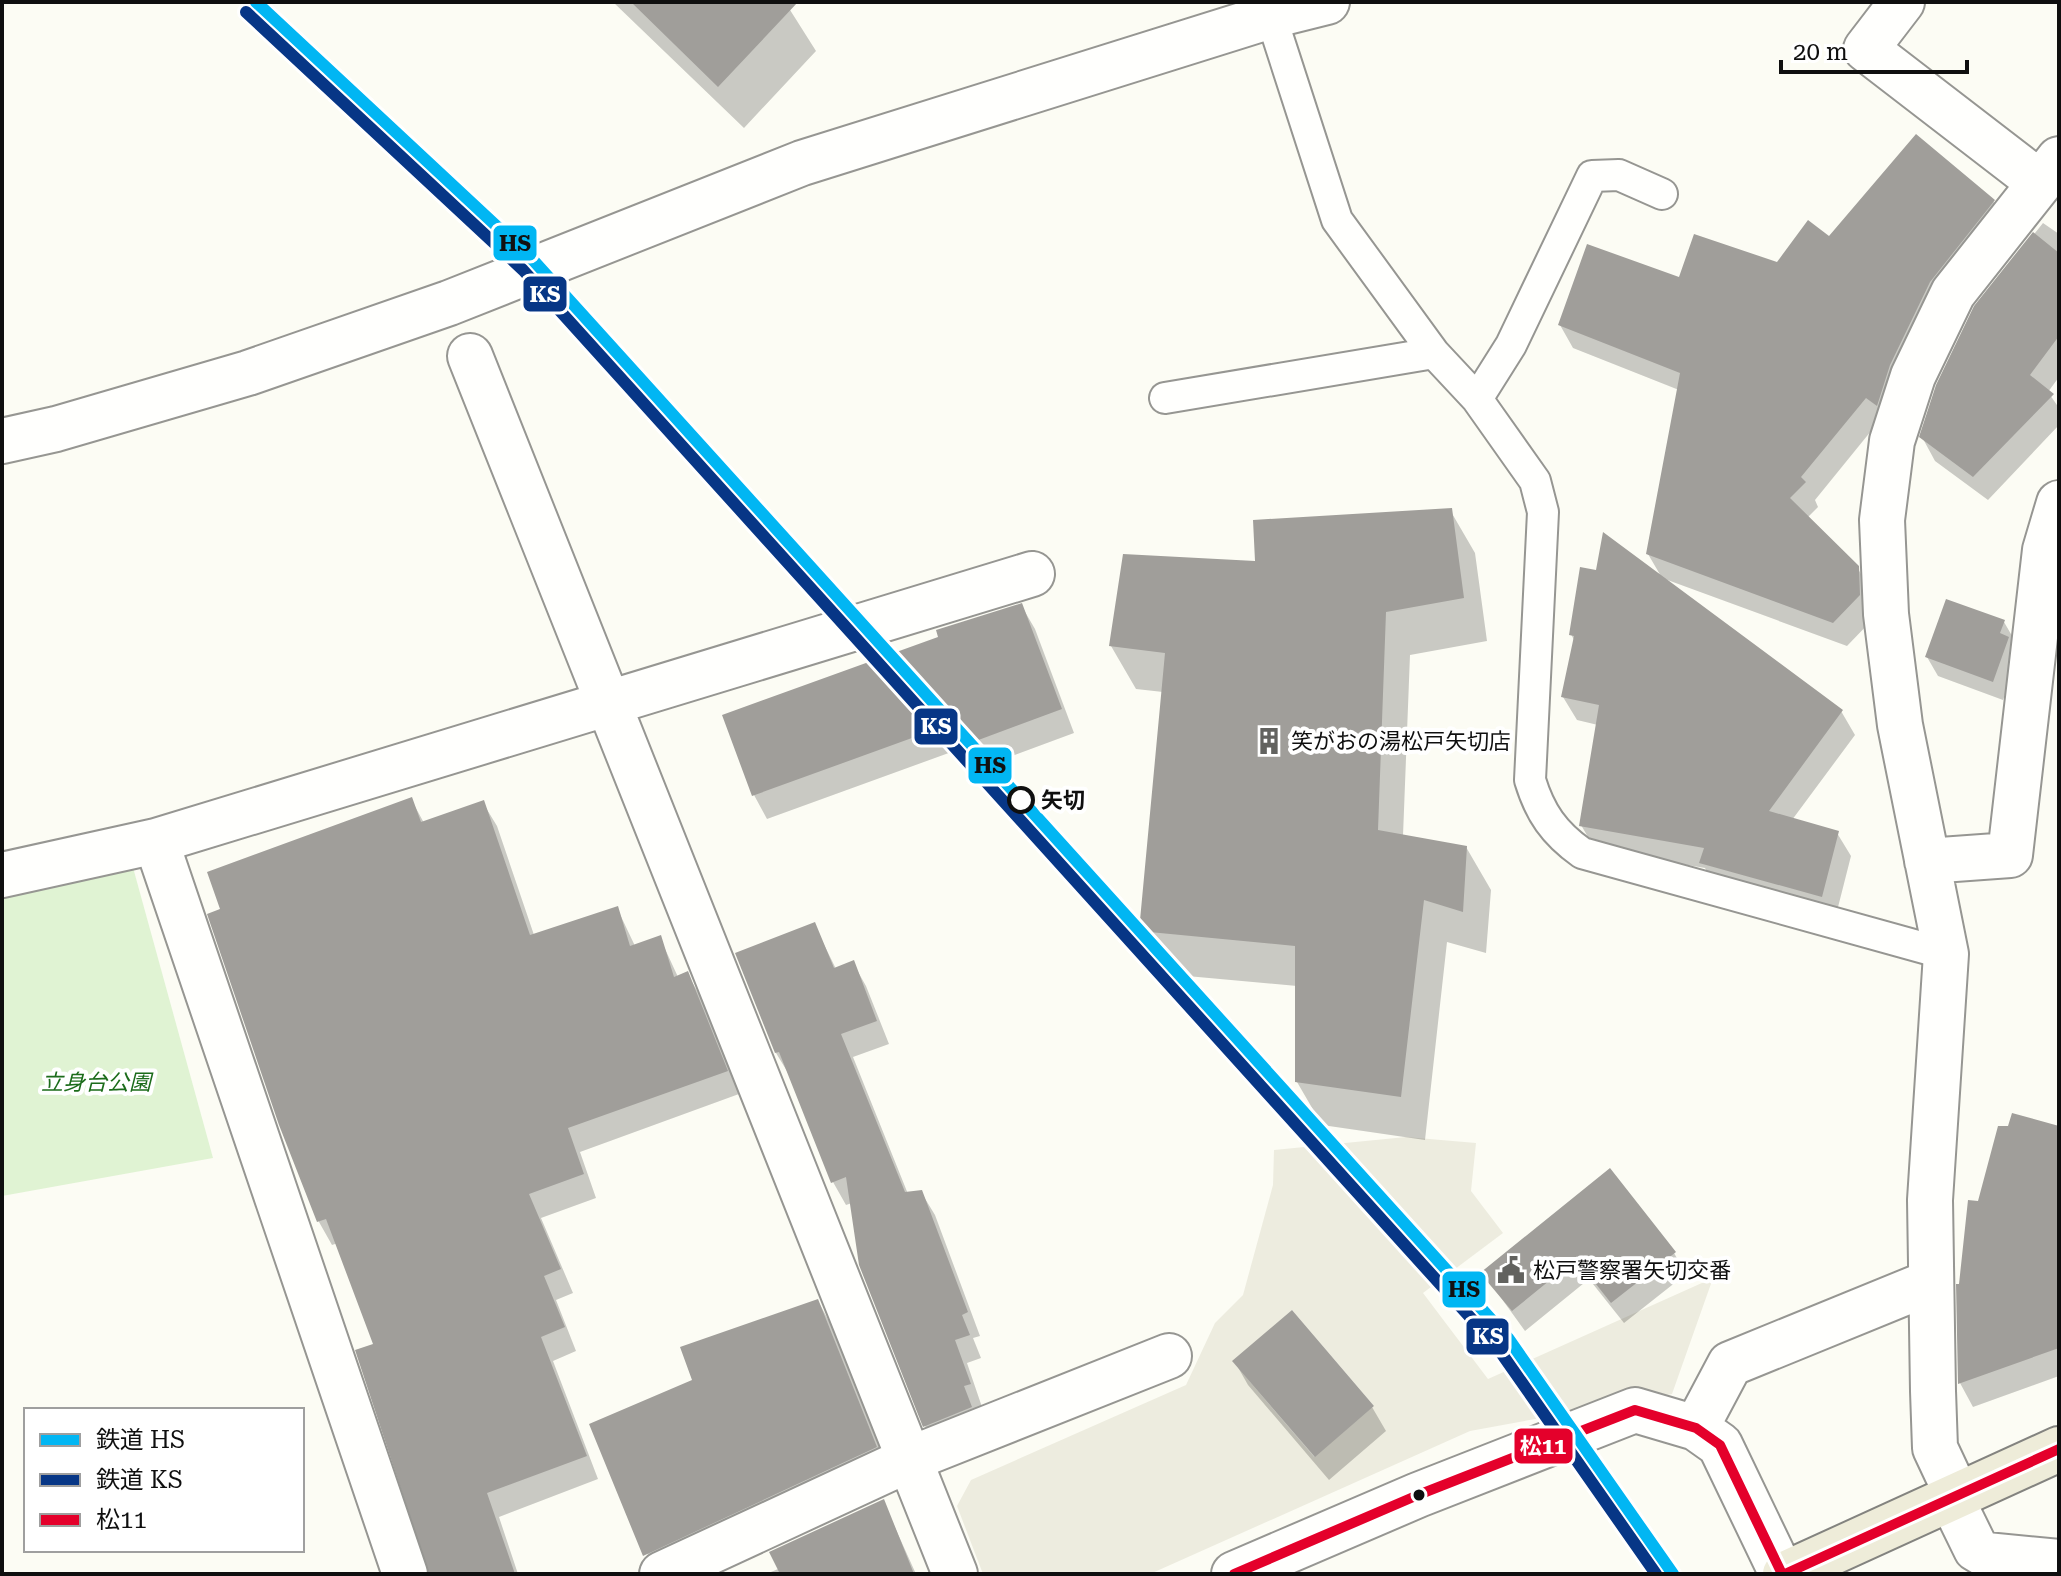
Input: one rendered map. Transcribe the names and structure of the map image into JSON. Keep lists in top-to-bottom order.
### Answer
{
  "parks": ["立身台公園"],
  "places": {
    "building": ["笑がおの湯松戸矢切店"],
    "other": ["矢切"],
    "public building": ["松戸警察署矢切交番"]
  },
  "lines": ["rail line HS", "rail line KS", "transit line 松11"],
  "legend": ["鉄道 HS", "鉄道 KS", "松11"],
  "scale_bar": "20 m"
}
